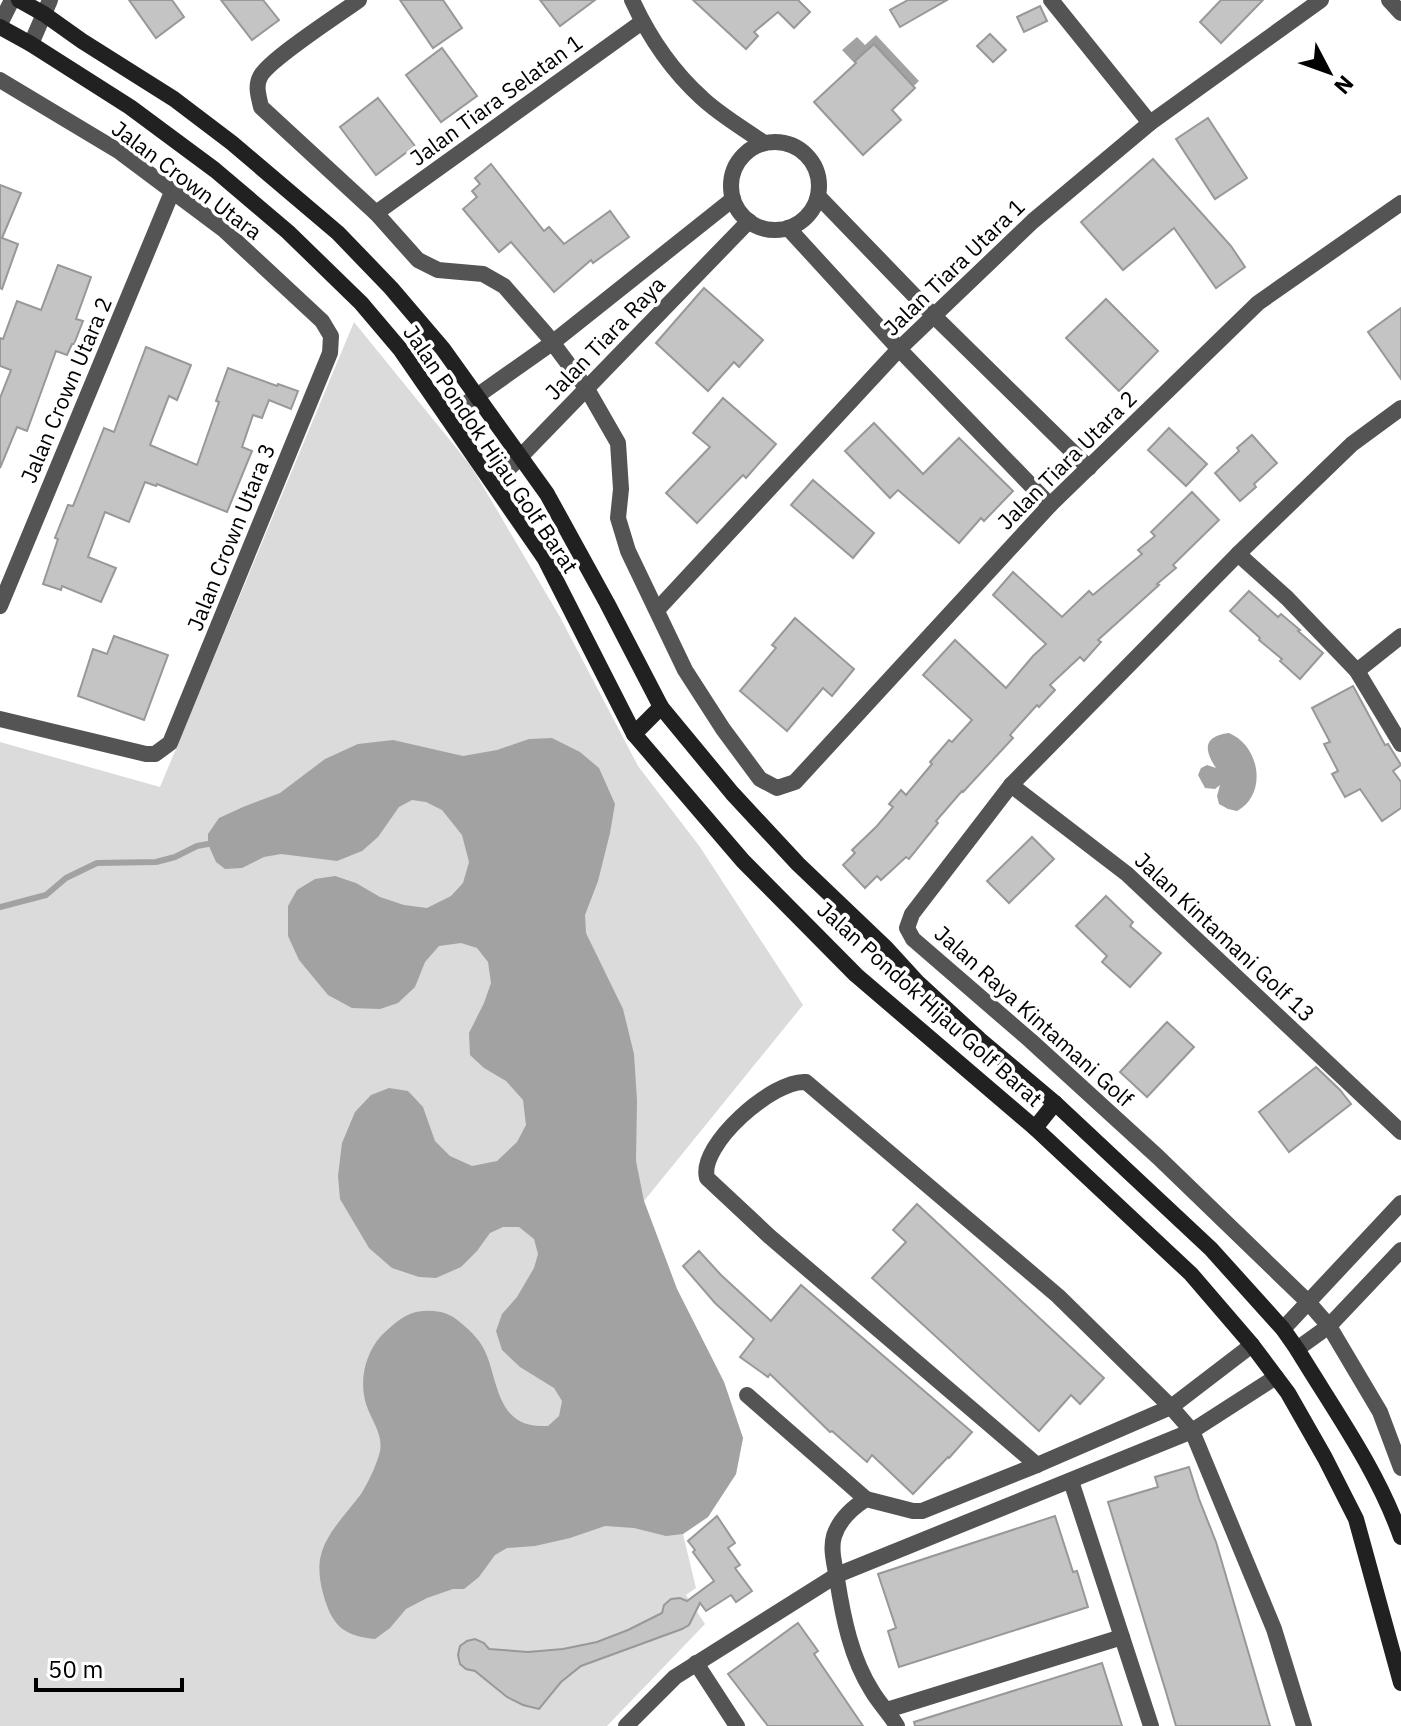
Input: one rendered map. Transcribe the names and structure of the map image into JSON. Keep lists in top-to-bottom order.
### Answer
{
  "streets": {
    "street": [
      "Jalan Tiara Selatan 1",
      "Jalan Crown Utara",
      "Jalan Tiara Utara 1",
      "Jalan Tiara Raya",
      "Jalan Crown Utara 2",
      "Jalan Pondok Hijau Golf Barat",
      "Jalan Tiara Utara 2",
      "Jalan Crown Utara 3",
      "Jalan Kintamani Golf 13",
      "Jalan Raya Kintamani Golf"
    ]
  },
  "crossings": [
    ["Jalan Crown Utara", "Jalan Crown Utara 2"],
    ["Jalan Crown Utara", "Jalan Crown Utara 3"],
    ["Jalan Tiara Utara 1", "Jalan Tiara Utara 2"],
    ["Jalan Tiara Raya", "Jalan Pondok Hijau Golf Barat"],
    ["Jalan Kintamani Golf 13", "Jalan Raya Kintamani Golf"]
  ],
  "scale_bar": "50 m",
  "north": "bottom right"
}
